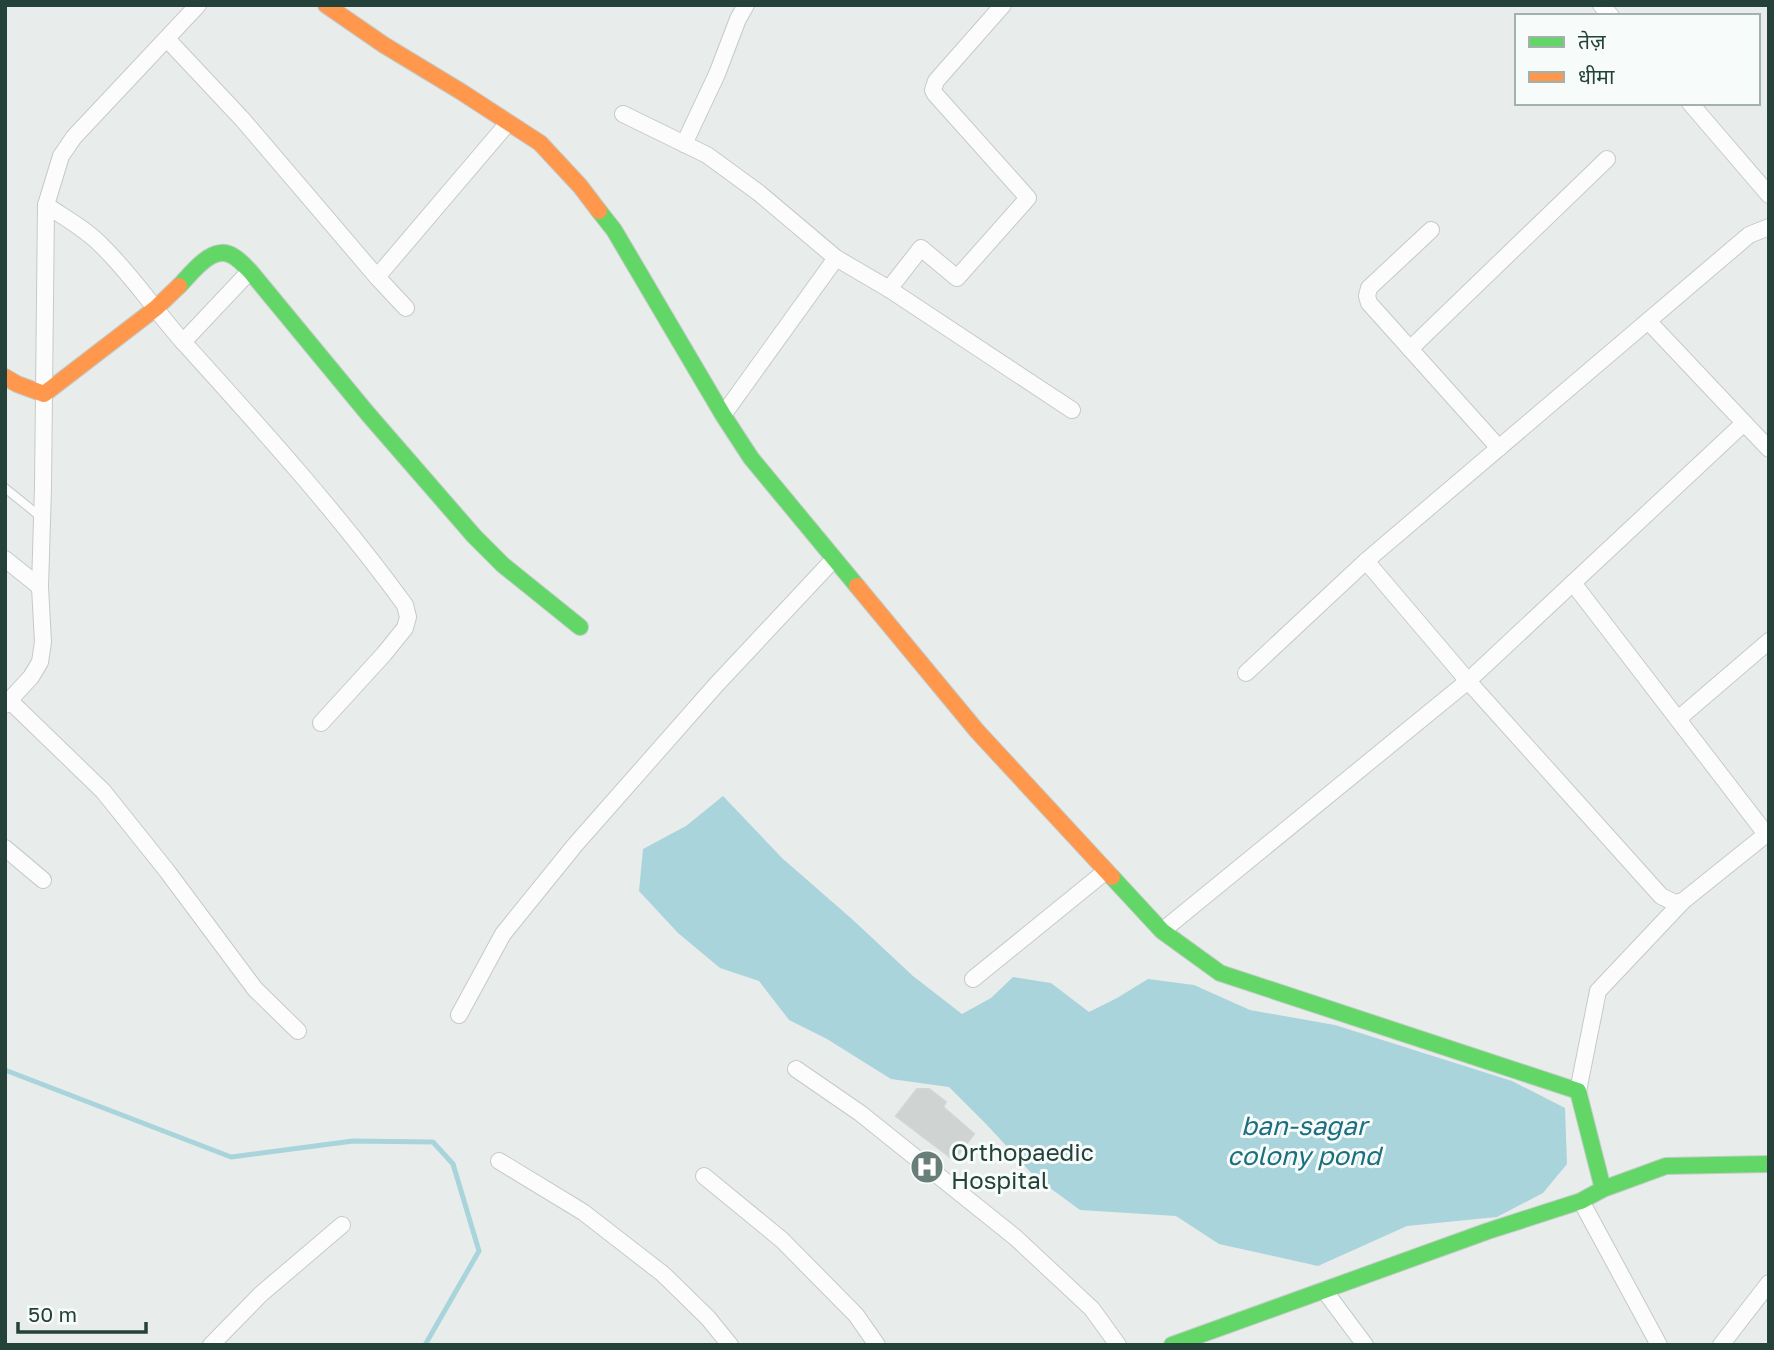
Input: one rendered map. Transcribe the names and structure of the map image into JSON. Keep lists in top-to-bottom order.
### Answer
{
  "water": ["ban-sagar colony pond"],
  "places": {
    "hospital": ["Orthopaedic Hospital"]
  },
  "legend": ["तेज़", "धीमा"],
  "scale_bar": "50 m"
}
